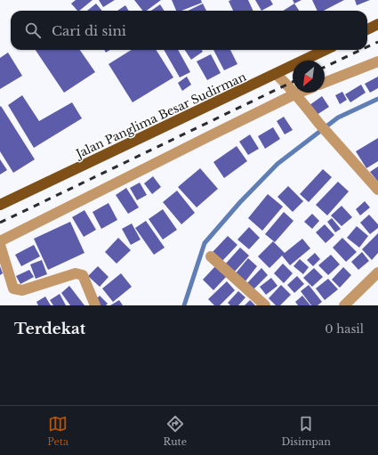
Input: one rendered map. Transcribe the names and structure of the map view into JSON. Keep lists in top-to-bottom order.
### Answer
{
  "streets": {
    "main road": ["Jalan Panglima Besar Sudirman"]
  },
  "north": "bottom left",
  "page": {
    "search": "Cari di sini",
    "heading": ["Terdekat", "0 hasil"],
    "nav": ["Peta", "Rute", "Disimpan"]
  }
}
